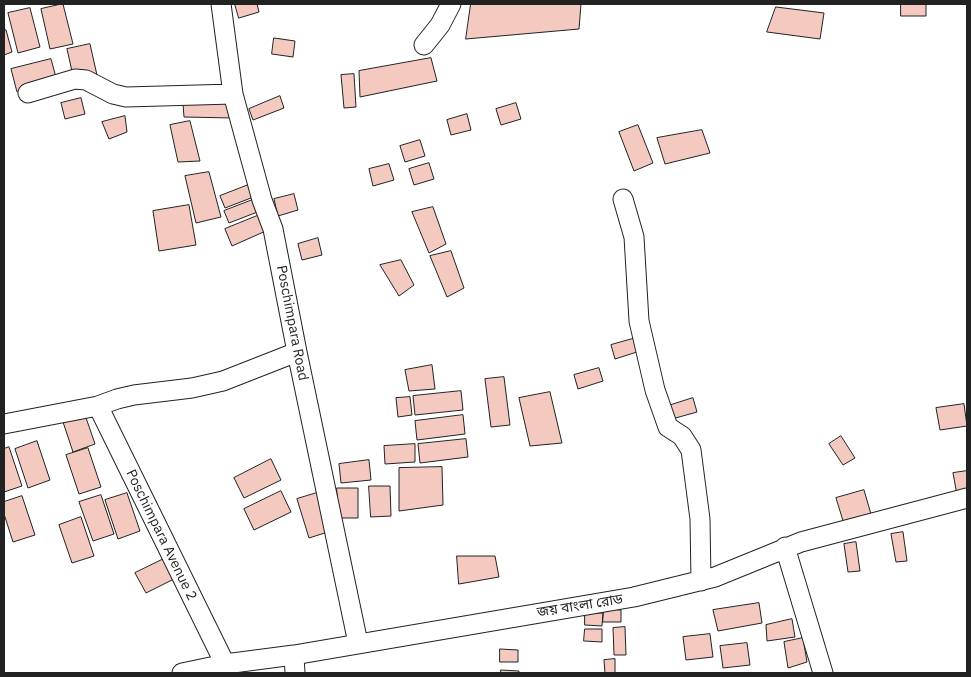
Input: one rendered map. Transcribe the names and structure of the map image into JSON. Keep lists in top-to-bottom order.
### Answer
{
  "streets": {
    "street": ["Poschimpara Road", "Poschimpara Avenue 2", "জয় বাংলা রোড"]
  },
  "crossings": [
    ["Poschimpara Road", "জয় বাংলা রোড"],
    ["Poschimpara Avenue 2", "জয় বাংলা রোড"]
  ]
}
